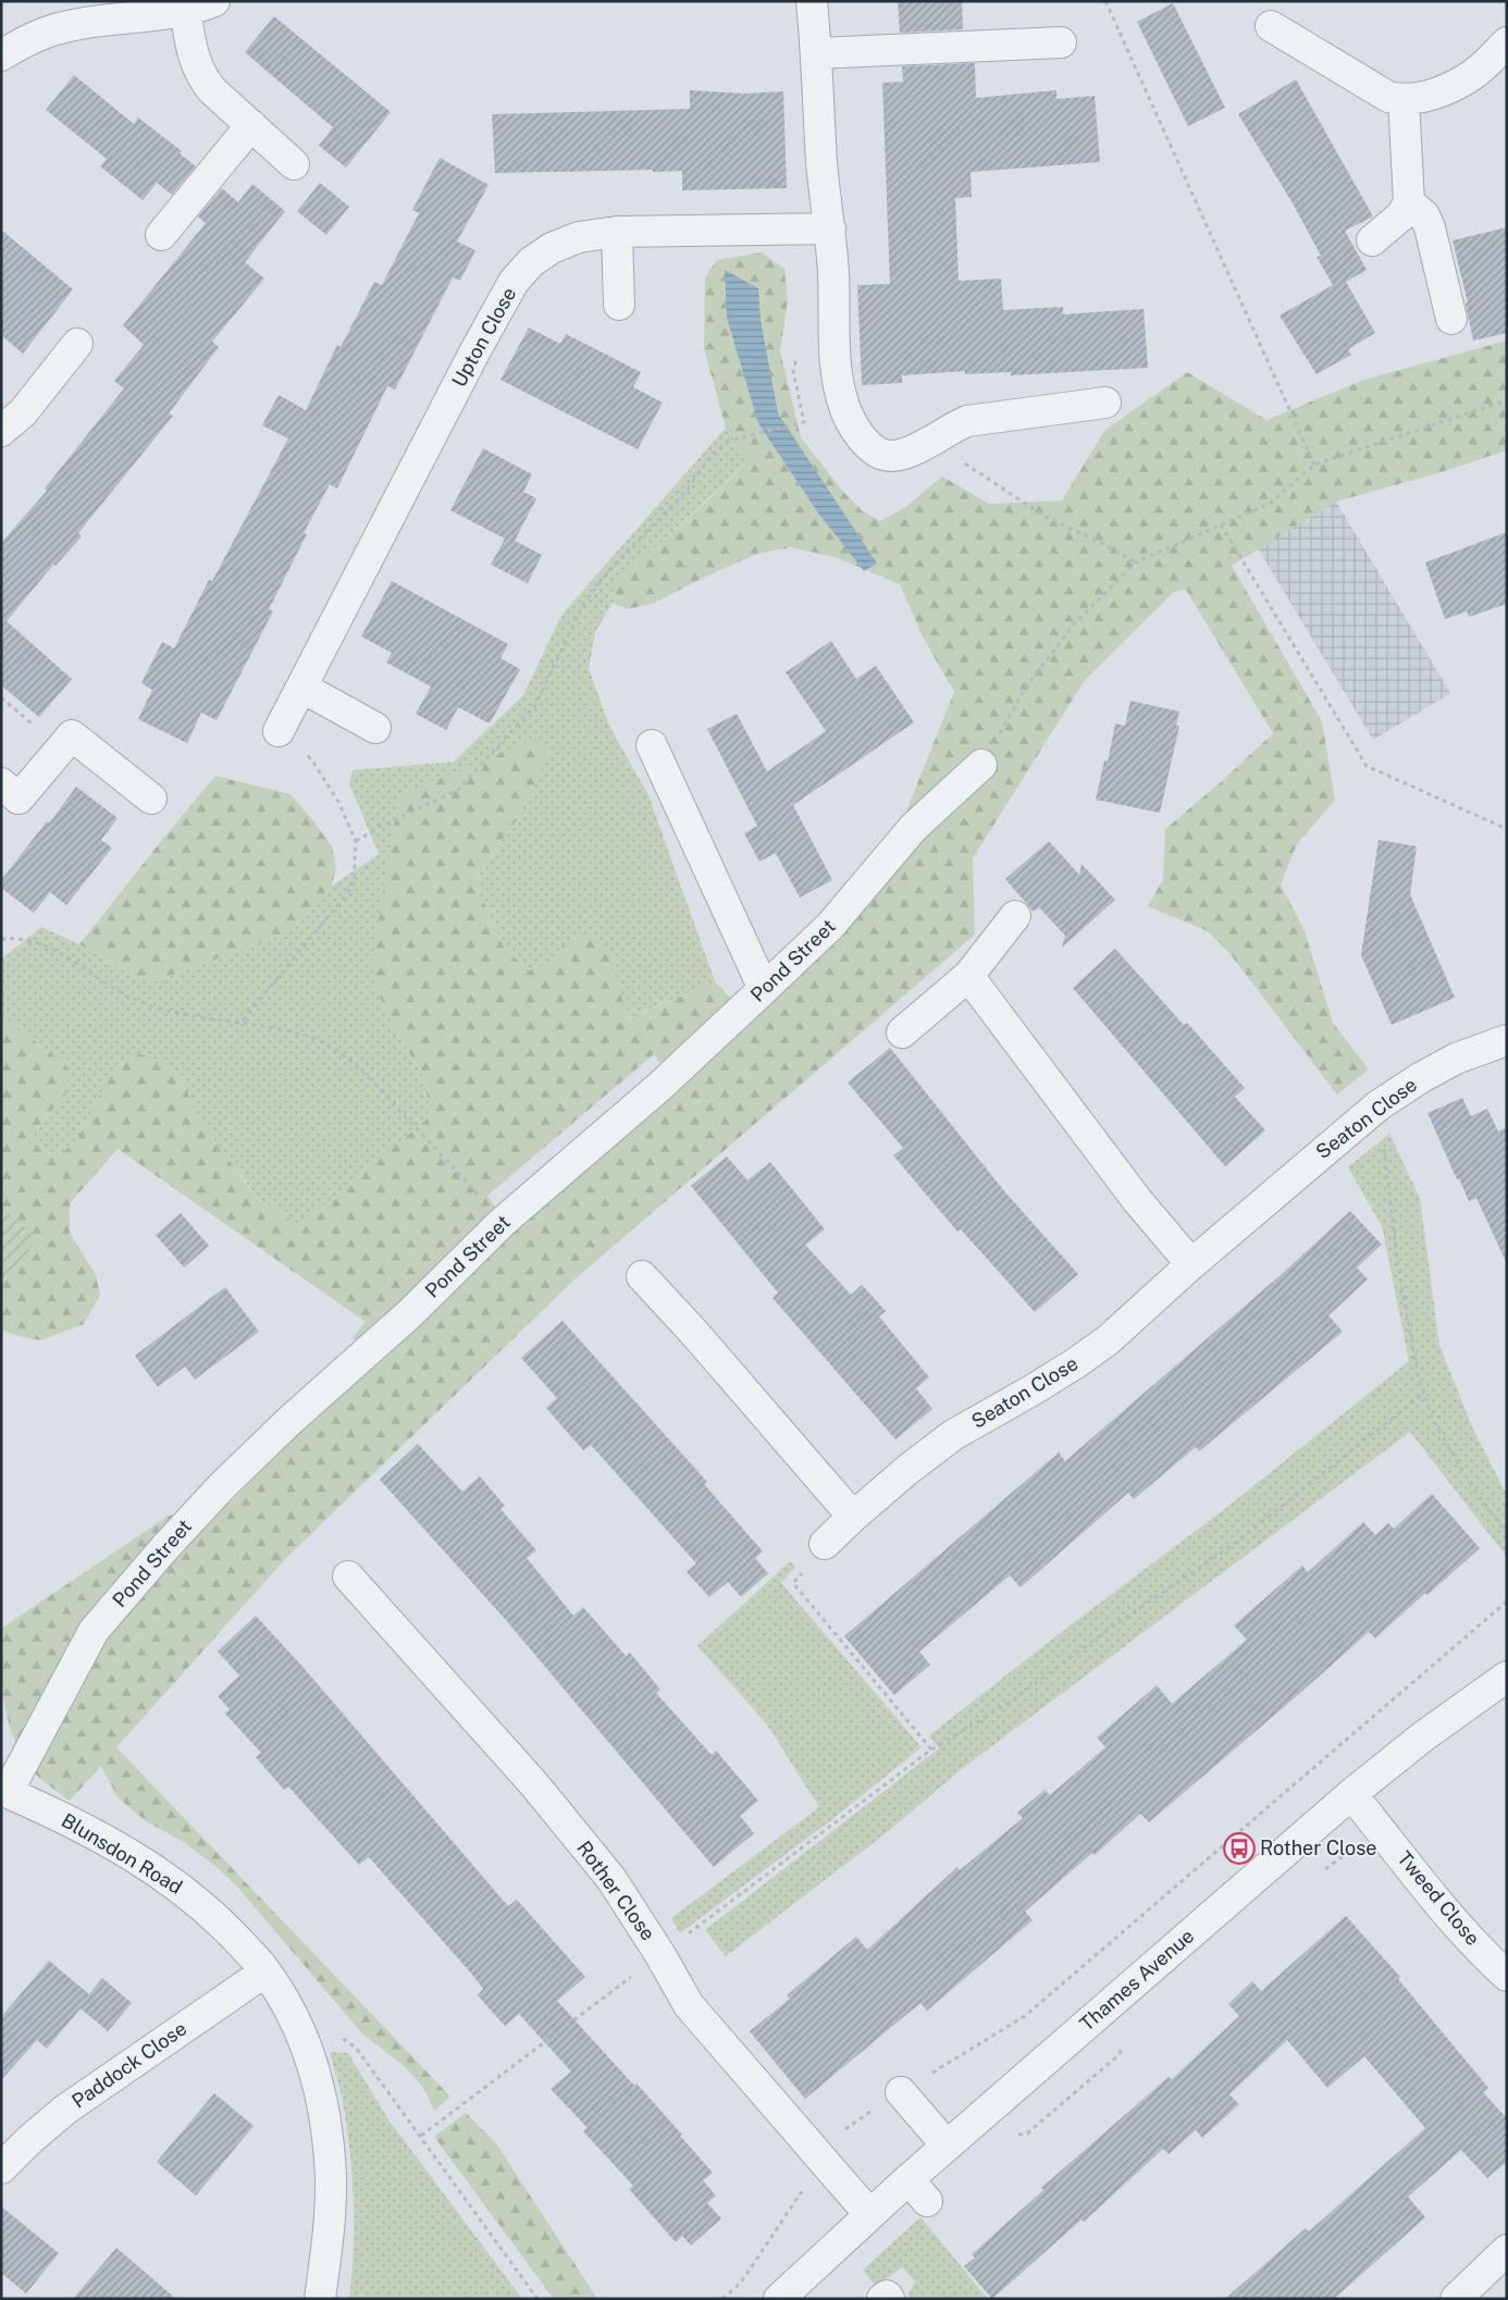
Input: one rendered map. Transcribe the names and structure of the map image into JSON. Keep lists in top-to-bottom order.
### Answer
{
  "streets": {
    "street": [
      "Upton Close",
      "Pond Street",
      "Seaton Close",
      "Blunsdon Road",
      "Rother Close",
      "Tweed Close",
      "Thames Avenue",
      "Paddock Close"
    ]
  },
  "crossings": [
    ["Pond Street", "Blunsdon Road"],
    ["Blunsdon Road", "Paddock Close"],
    ["Rother Close", "Thames Avenue"],
    ["Tweed Close", "Thames Avenue"]
  ],
  "places": {
    "bus stop": ["Rother Close"]
  }
}
